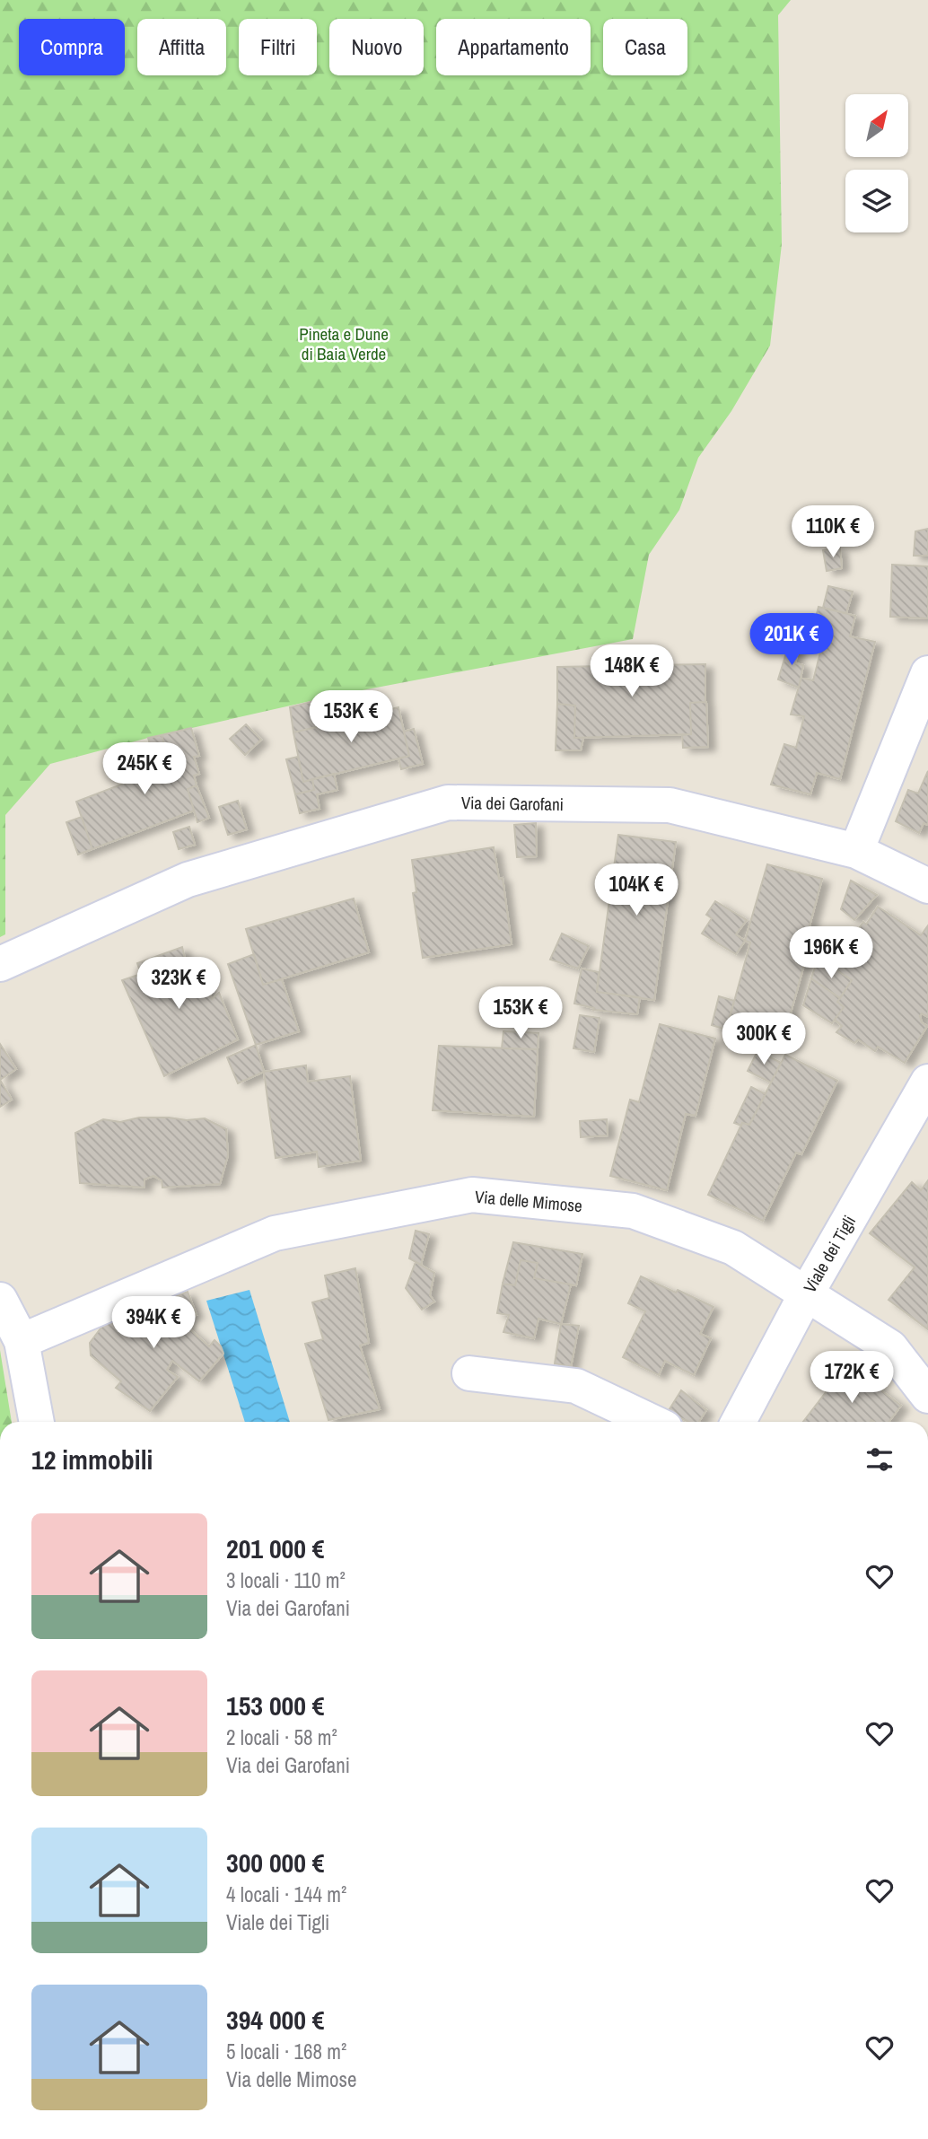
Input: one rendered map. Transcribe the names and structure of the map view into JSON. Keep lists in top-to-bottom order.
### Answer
{
  "streets": {
    "street": ["Via dei Garofani", "Via delle Mimose", "Viale dei Tigli"]
  },
  "crossings": [
    ["Via delle Mimose", "Viale dei Tigli"]
  ],
  "parks": ["Pineta e Dune di Baia Verde"],
  "north": "top right",
  "page": {
    "chip": [
      "Compra",
      "Affitta",
      "Filtri",
      "Nuovo",
      "Appartamento",
      "Casa"
    ],
    "price": [
      "110K €",
      "201K €",
      "148K €",
      "153K €",
      "245K €",
      "104K €",
      "196K €",
      "323K €",
      "153K €",
      "300K €",
      "394K €",
      "172K €"
    ],
    "heading": "12 immobili",
    "list": [
      {
        "name": "201 000 €",
        "note": "3 locali · 110 m² · Via dei Garofani"
      },
      {
        "name": "153 000 €",
        "note": "2 locali · 58 m² · Via dei Garofani"
      },
      {
        "name": "300 000 €",
        "note": "4 locali · 144 m² · Viale dei Tigli"
      },
      {
        "name": "394 000 €",
        "note": "5 locali · 168 m² · Via delle Mimose"
      }
    ]
  }
}
